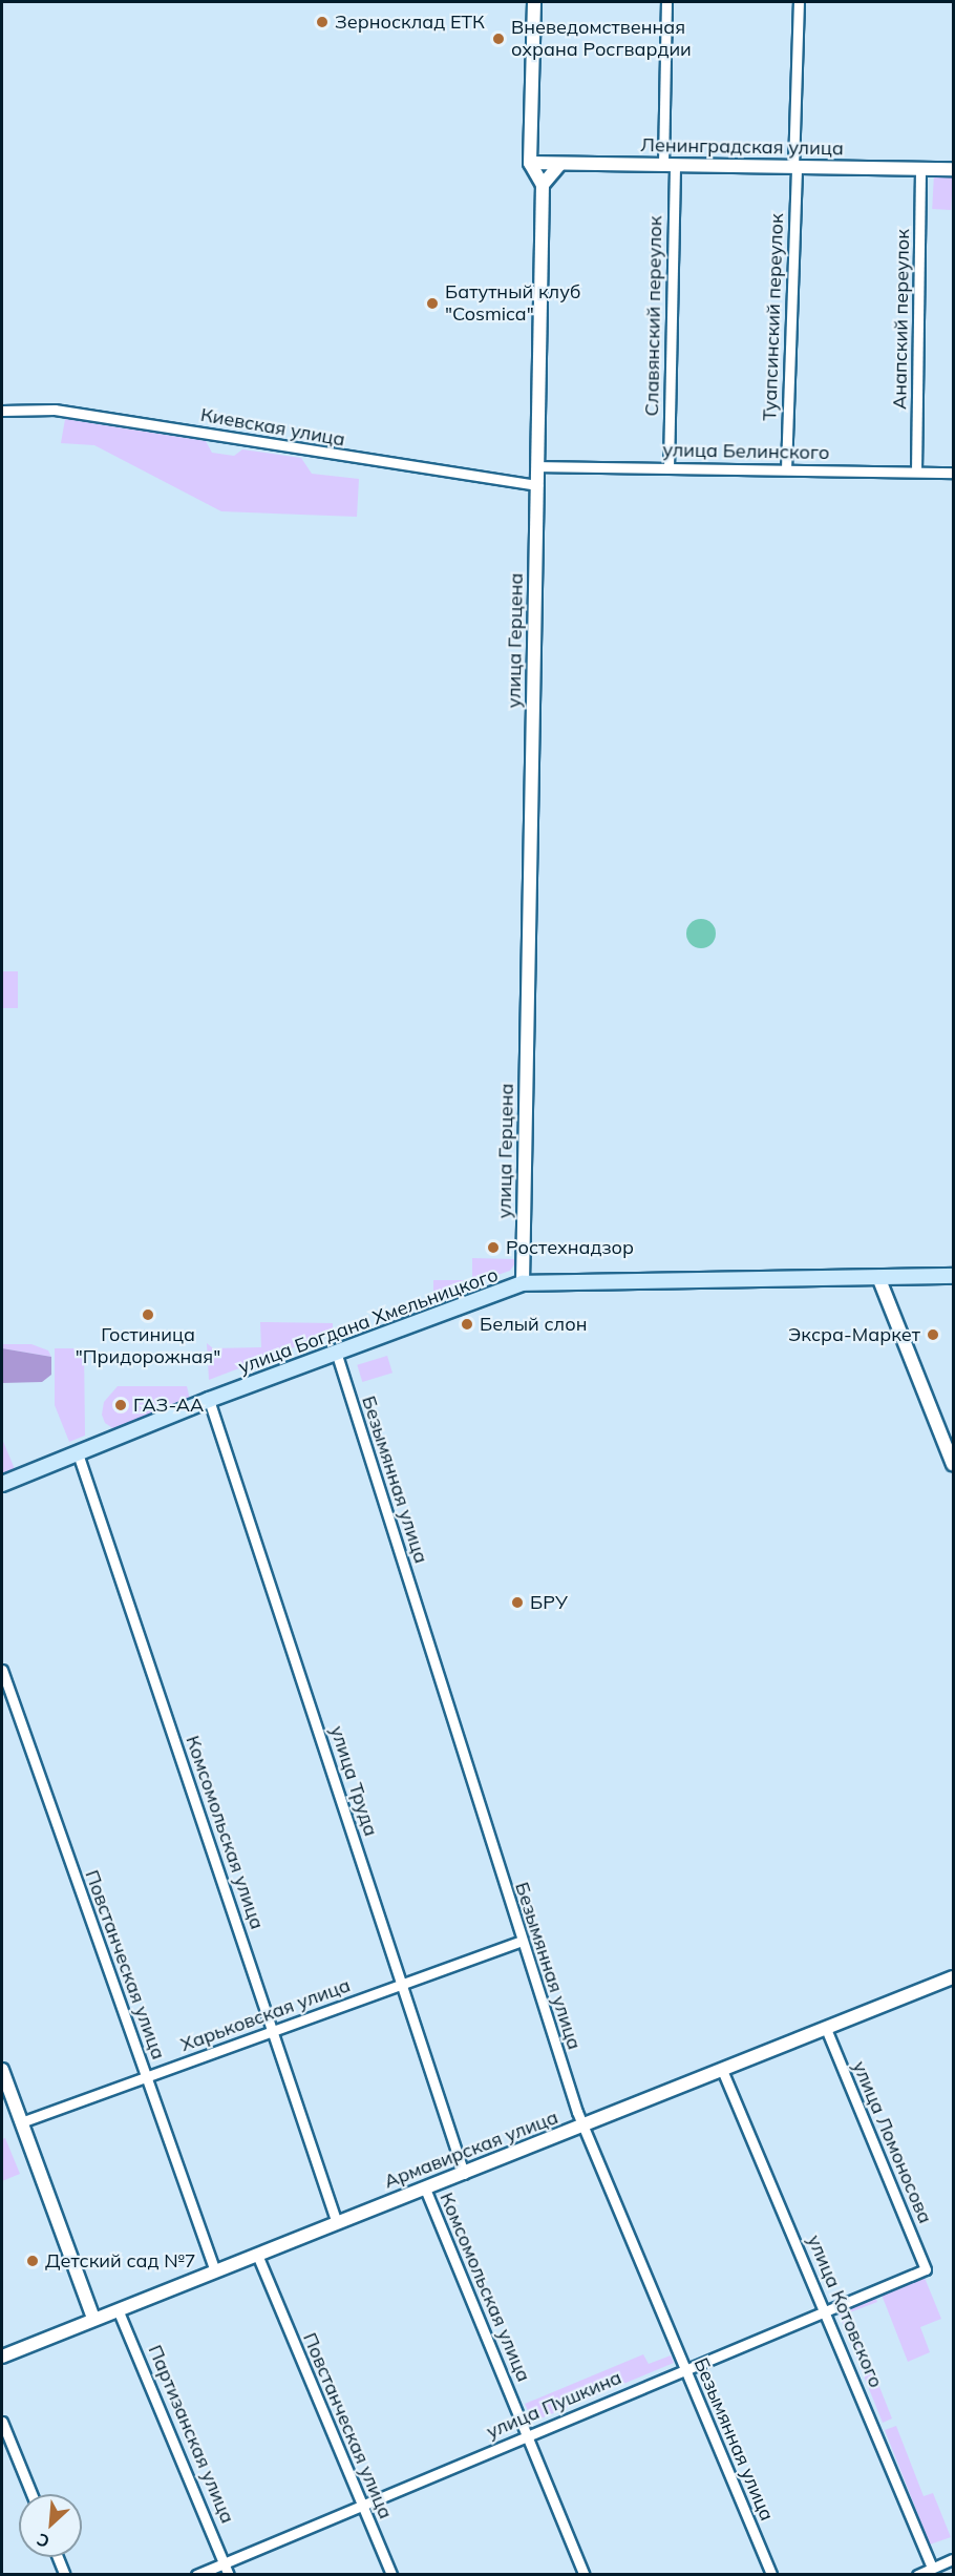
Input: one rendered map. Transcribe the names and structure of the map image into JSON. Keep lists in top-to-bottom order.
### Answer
{
  "streets": {
    "main road": ["улица Богдана Хмельницкого"],
    "street": [
      "Ленинградская улица",
      "Славянский переулок",
      "Туапсинский переулок",
      "Анапский переулок",
      "Киевская улица",
      "улица Белинского",
      "улица Герцена",
      "Безымянная улица",
      "улица Труда",
      "Комсомольская улица",
      "Повстанческая улица",
      "Харьковская улица",
      "улица Ломоносова",
      "Армавирская улица",
      "улица Котовского",
      "улица Пушкина",
      "Партизанская улица"
    ]
  },
  "crossings": [
    ["Ленинградская улица", "Славянский переулок"],
    ["Ленинградская улица", "Туапсинский переулок"],
    ["Ленинградская улица", "Анапский переулок"],
    ["Славянский переулок", "улица Белинского"],
    ["Туапсинский переулок", "улица Белинского"],
    ["Анапский переулок", "улица Белинского"],
    ["Киевская улица", "улица Герцена"],
    ["улица Белинского", "улица Герцена"],
    ["улица Герцена", "улица Богдана Хмельницкого"],
    ["улица Богдана Хмельницкого", "Безымянная улица"],
    ["улица Богдана Хмельницкого", "улица Труда"],
    ["улица Богдана Хмельницкого", "Комсомольская улица"],
    ["Безымянная улица", "Харьковская улица"],
    ["Безымянная улица", "Армавирская улица"],
    ["Безымянная улица", "улица Пушкина"],
    ["улица Труда", "Харьковская улица"],
    ["улица Труда", "Армавирская улица"],
    ["Комсомольская улица", "Харьковская улица"],
    ["Комсомольская улица", "Армавирская улица"],
    ["Комсомольская улица", "улица Пушкина"],
    ["Повстанческая улица", "Харьковская улица"],
    ["Повстанческая улица", "Армавирская улица"],
    ["Повстанческая улица", "улица Пушкина"],
    ["улица Ломоносова", "Армавирская улица"],
    ["улица Ломоносова", "улица Пушкина"],
    ["Армавирская улица", "улица Котовского"],
    ["Армавирская улица", "Партизанская улица"],
    ["улица Котовского", "улица Пушкина"],
    ["улица Пушкина", "Партизанская улица"]
  ],
  "places": [
    "Зерносклад ЕТК",
    "Вневедомственная охрана Росгвардии",
    "Батутный клуб \"Cosmica\"",
    "Ростехнадзор",
    "Гостиница \"Придорожная\"",
    "Белый слон",
    "Эксра-Маркет",
    "ГАЗ-АА",
    "БРУ",
    "Детский сад №7"
  ],
  "north": "bottom left"
}
